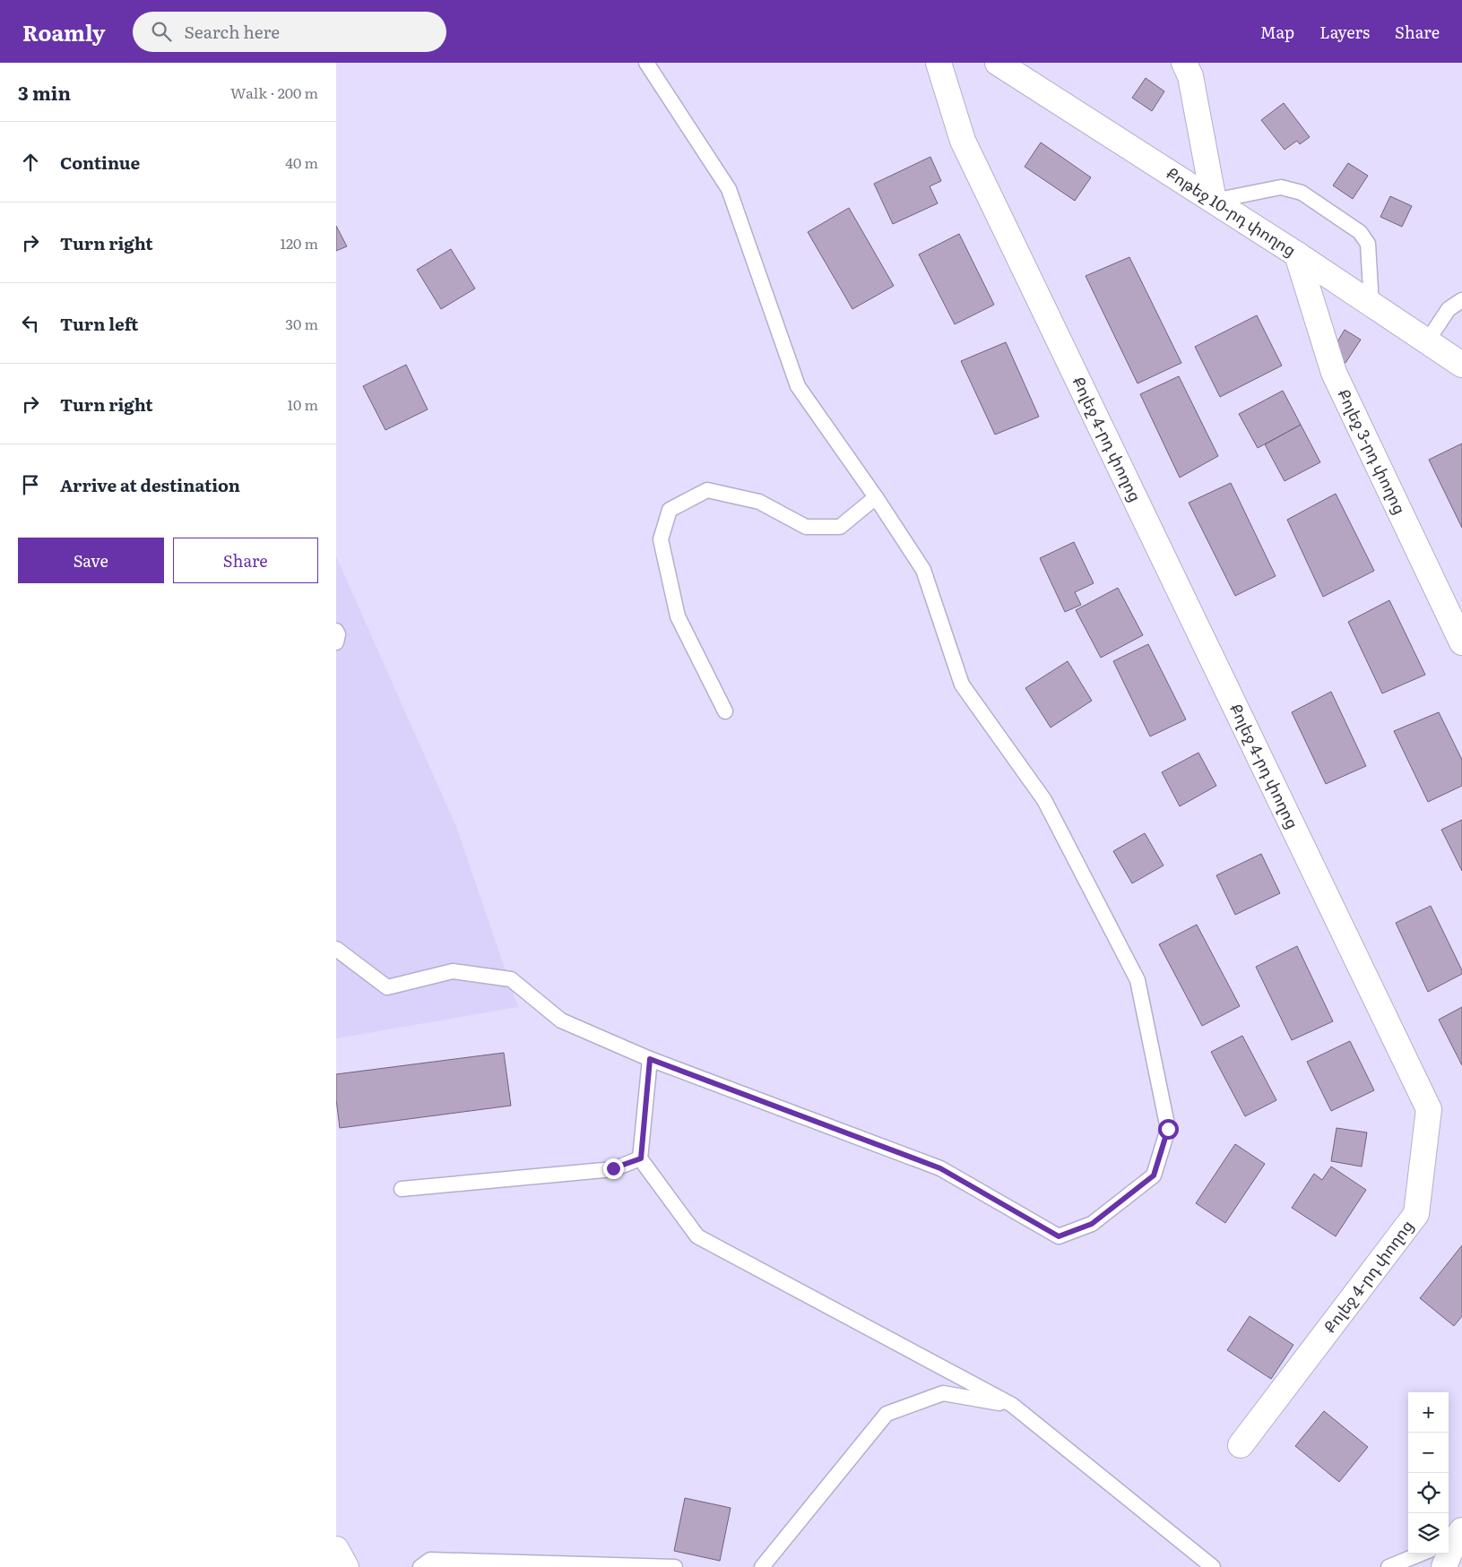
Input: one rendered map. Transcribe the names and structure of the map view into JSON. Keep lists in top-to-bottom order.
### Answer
{
  "streets": {
    "street": ["Քոթեջ 10-րդ փողոց", "Քոլեջ 4-րդ փողոց", "Քոլեջ 3-րդ փողոց"]
  },
  "crossings": [
    ["Քոթեջ 10-րդ փողոց", "Քոլեջ 3-րդ փողոց"]
  ],
  "page": {
    "header": "Roamly",
    "search": "Search here",
    "nav": ["Map", "Layers", "Share"],
    "heading": ["3 min", "Walk · 200 m"],
    "list": [
      ["Continue", "40 m"],
      ["Turn right", "120 m"],
      ["Turn left", "30 m"],
      ["Turn right", "10 m"],
      "Arrive at destination"
    ],
    "buttons": ["Save", "Share"],
    "map_buttons": ["+", "−"]
  }
}
